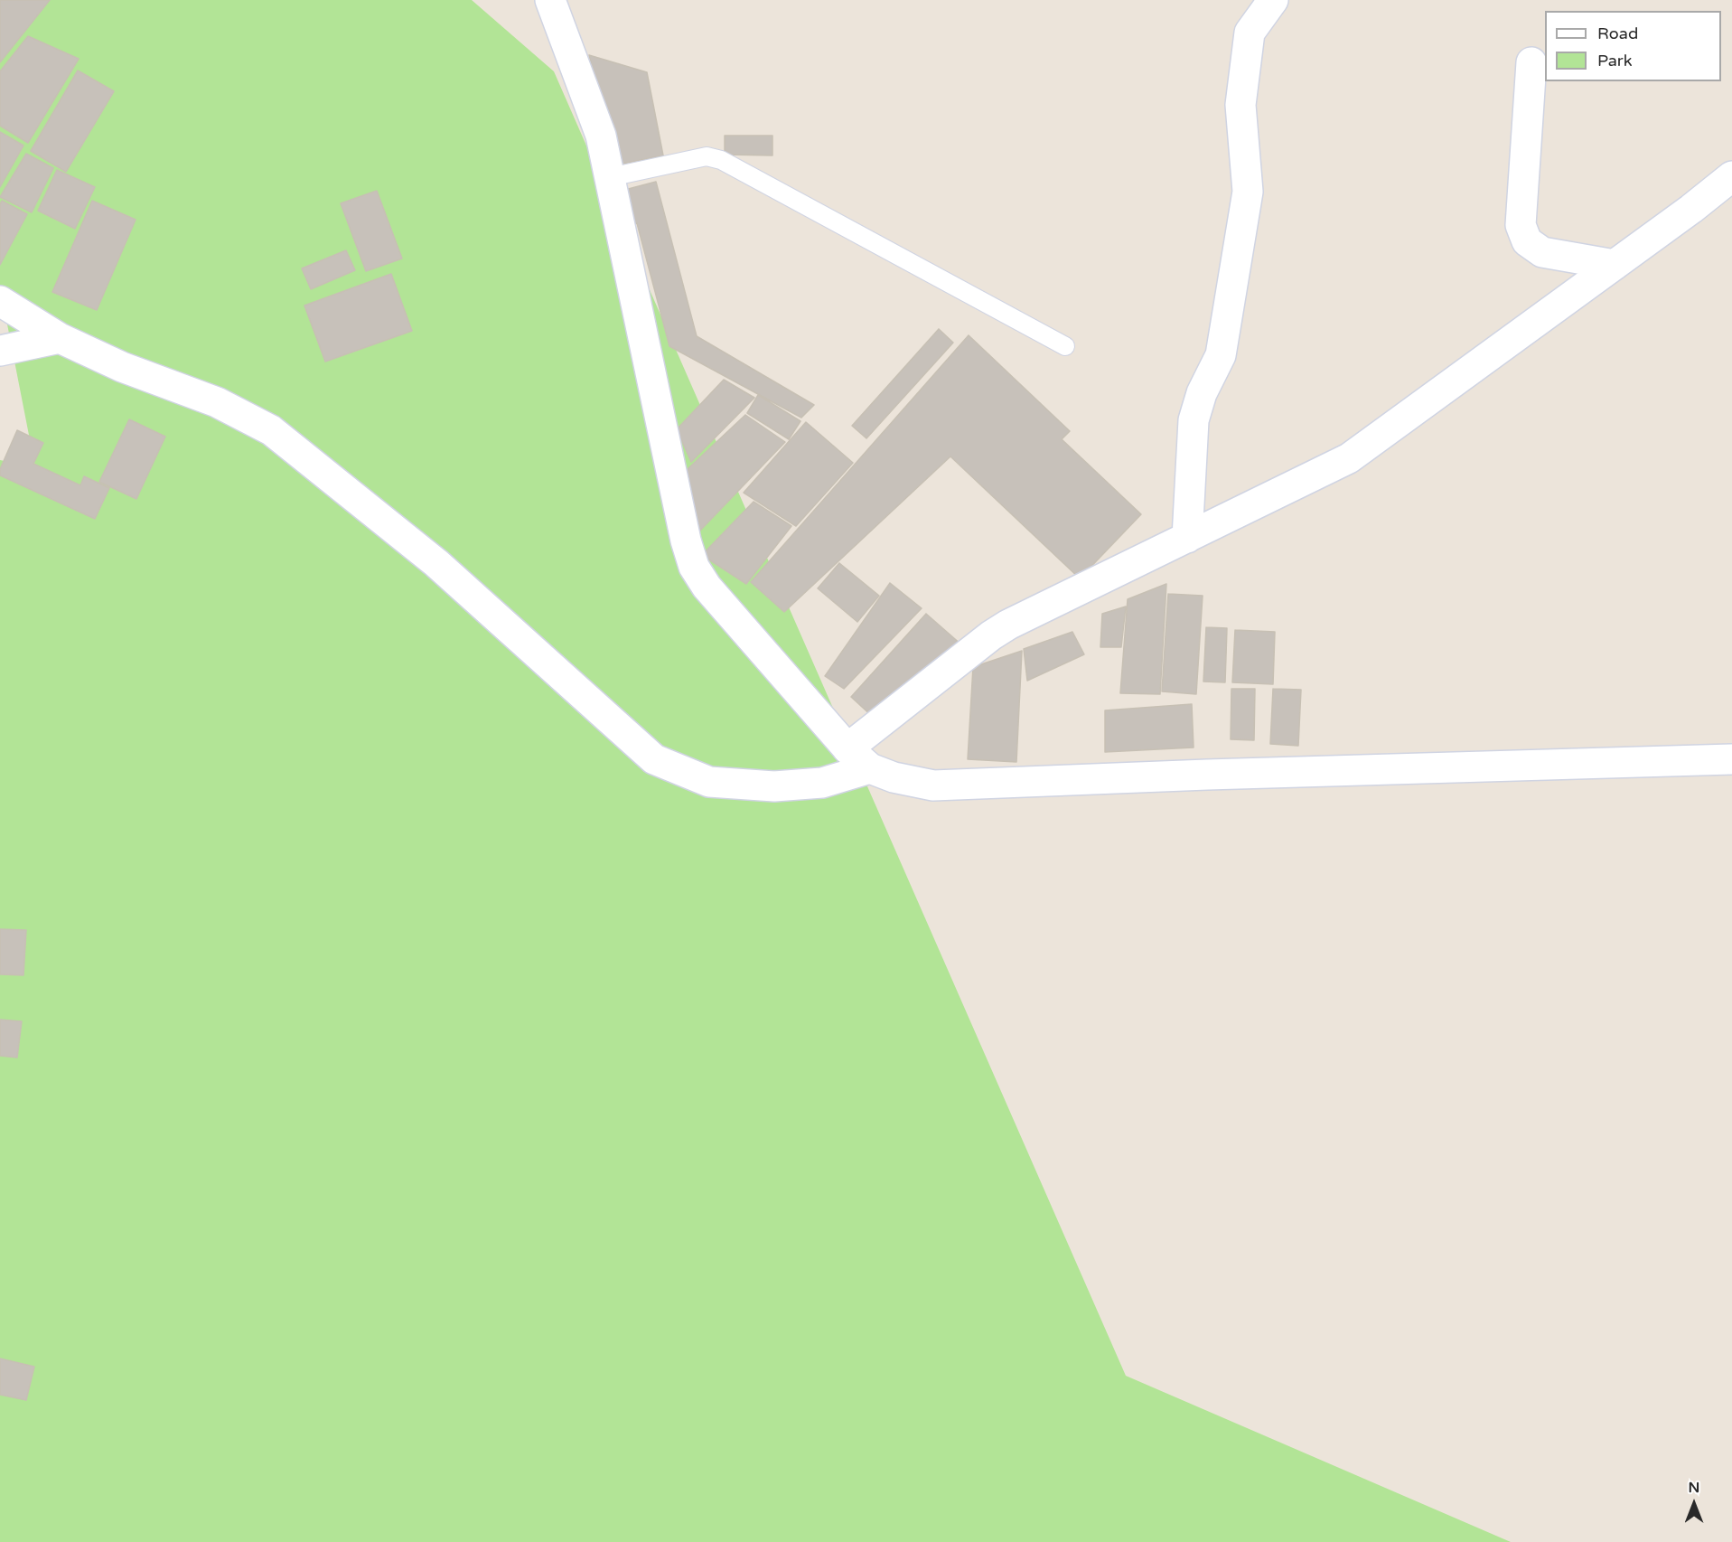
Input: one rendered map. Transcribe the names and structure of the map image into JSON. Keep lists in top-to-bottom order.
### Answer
{
  "legend": ["Road", "Park"],
  "north": "top"
}
